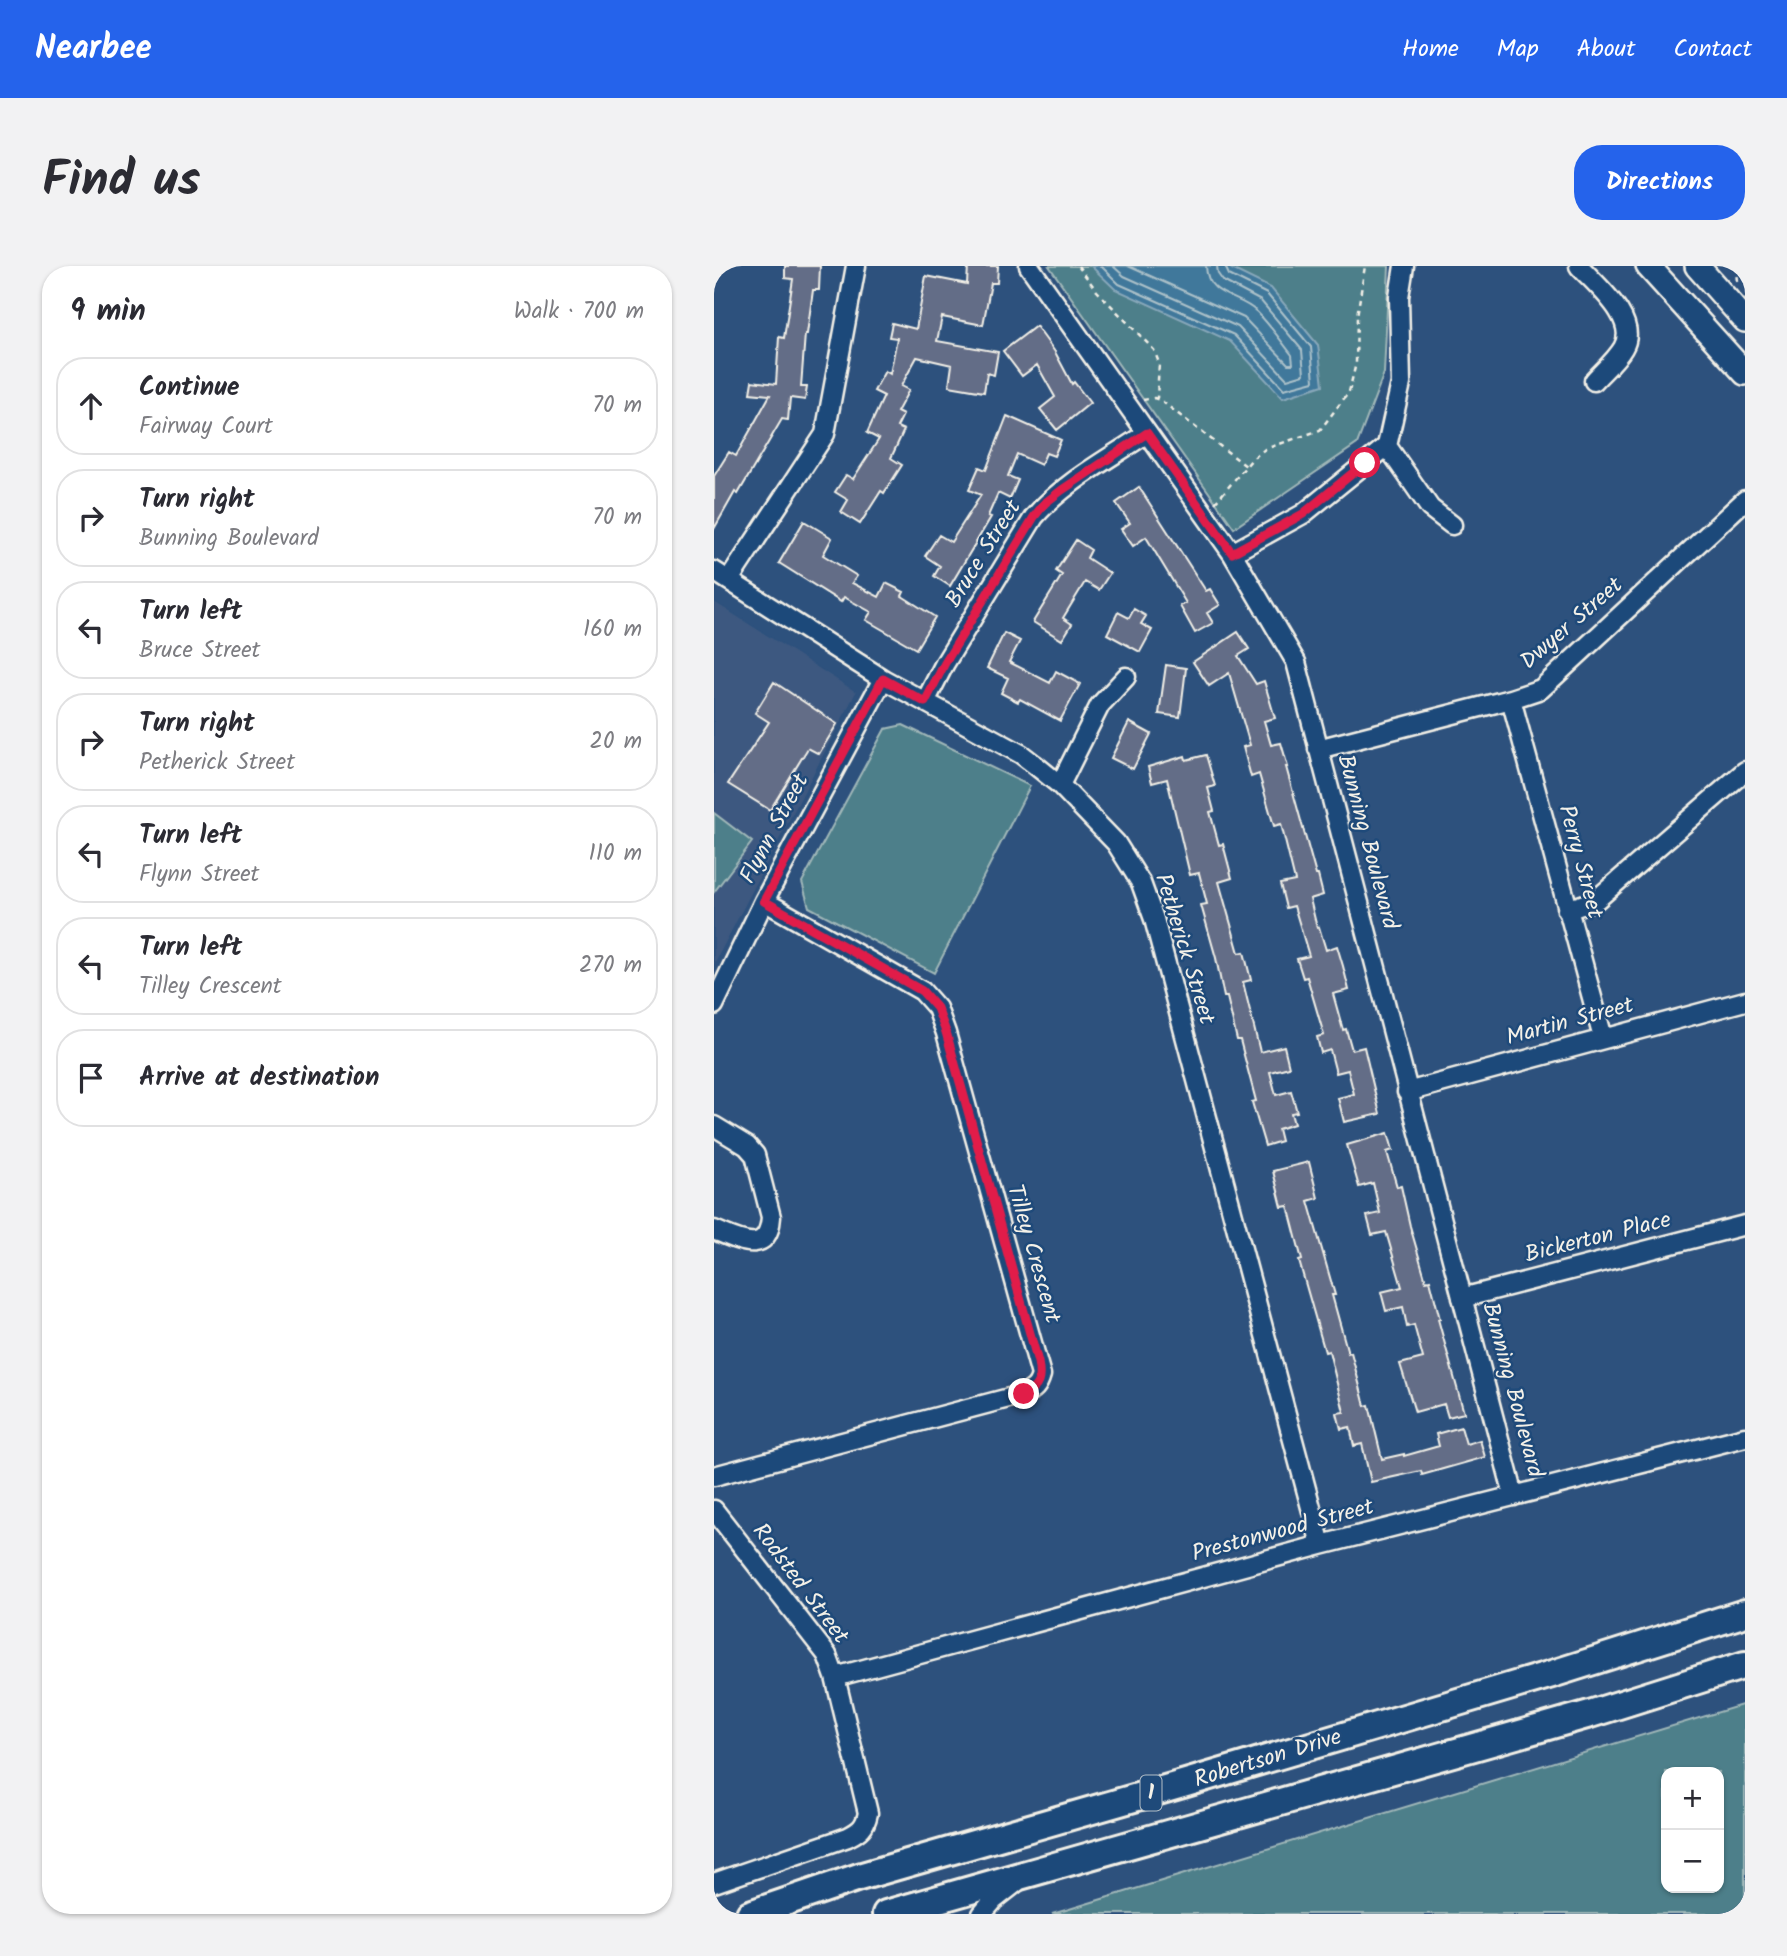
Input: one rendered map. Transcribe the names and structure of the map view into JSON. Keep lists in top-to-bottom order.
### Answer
{
  "streets": {
    "highway": ["Robertson Drive", "1"],
    "street": [
      "Bruce Street",
      "Dwyer Street",
      "Flynn Street",
      "Bunning Boulevard",
      "Perry Street",
      "Petherick Street",
      "Martin Street",
      "Bickerton Place",
      "Tilley Crescent",
      "Prestonwood Street",
      "Rodsted Street"
    ]
  },
  "crossings": [
    ["Bruce Street", "Bunning Boulevard"],
    ["Bruce Street", "Petherick Street"],
    ["Dwyer Street", "Bunning Boulevard"],
    ["Dwyer Street", "Perry Street"],
    ["Flynn Street", "Petherick Street"],
    ["Flynn Street", "Tilley Crescent"],
    ["Bunning Boulevard", "Martin Street"],
    ["Bunning Boulevard", "Bickerton Place"],
    ["Bunning Boulevard", "Prestonwood Street"],
    ["Perry Street", "Martin Street"],
    ["Petherick Street", "Prestonwood Street"],
    ["Prestonwood Street", "Rodsted Street"]
  ],
  "page": {
    "header": "Nearbee",
    "nav": [
      "Home",
      "Map",
      "About",
      "Contact"
    ],
    "title": "Find us",
    "buttons": "Directions",
    "heading": ["9 min", "Walk · 700 m"],
    "list": [
      ["Continue", "Fairway Court", "70 m"],
      ["Turn right", "Bunning Boulevard", "70 m"],
      ["Turn left", "Bruce Street", "160 m"],
      ["Turn right", "Petherick Street", "20 m"],
      ["Turn left", "Flynn Street", "110 m"],
      ["Turn left", "Tilley Crescent", "270 m"],
      "Arrive at destination"
    ],
    "map_buttons": ["+", "−"]
  }
}
